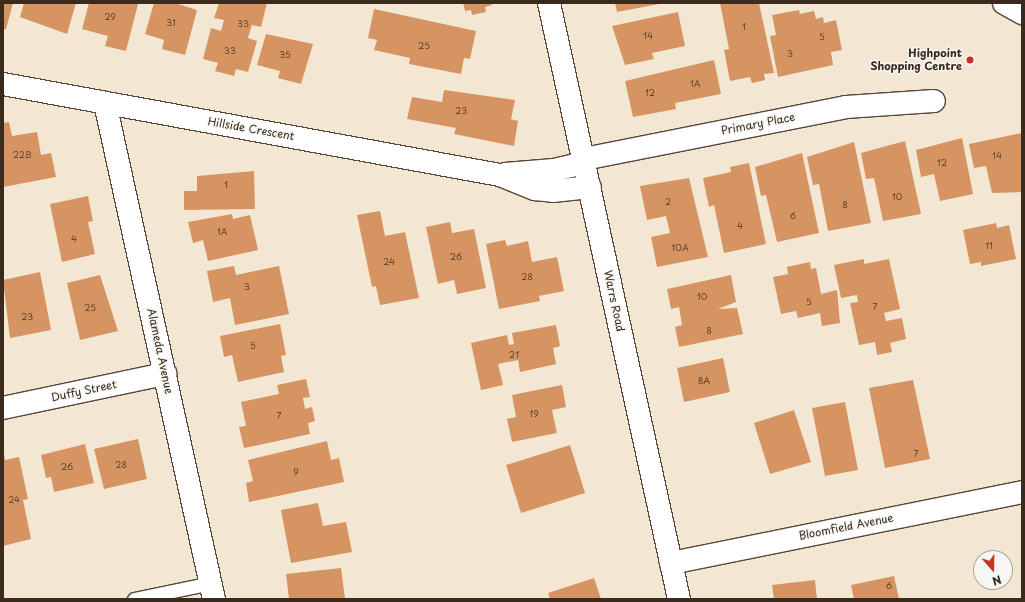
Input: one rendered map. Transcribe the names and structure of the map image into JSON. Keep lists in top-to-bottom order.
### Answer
{
  "streets": {
    "street": [
      "Primary Place",
      "Hillside Crescent",
      "Warrs Road",
      "Alameda Avenue",
      "Duffy Street",
      "Bloomfield Avenue"
    ]
  },
  "crossings": [
    ["Primary Place", "Hillside Crescent"],
    ["Primary Place", "Warrs Road"],
    ["Hillside Crescent", "Warrs Road"],
    ["Hillside Crescent", "Alameda Avenue"],
    ["Warrs Road", "Bloomfield Avenue"],
    ["Alameda Avenue", "Duffy Street"]
  ],
  "places": ["Highpoint Shopping Centre"],
  "house_numbers": [
    "29",
    "31",
    "33",
    "1",
    "14",
    "5",
    "25",
    "33",
    "3",
    "35",
    "1A",
    "12",
    "23",
    "22B",
    "14",
    "12",
    "1",
    "10",
    "2",
    "8",
    "6",
    "4",
    "1A",
    "4",
    "11",
    "10A",
    "26",
    "24",
    "28",
    "3",
    "10",
    "5",
    "7",
    "25",
    "23",
    "8",
    "5",
    "21",
    "8A",
    "19",
    "7",
    "7",
    "28",
    "26",
    "9",
    "24",
    "6"
  ],
  "north": "bottom"
}
